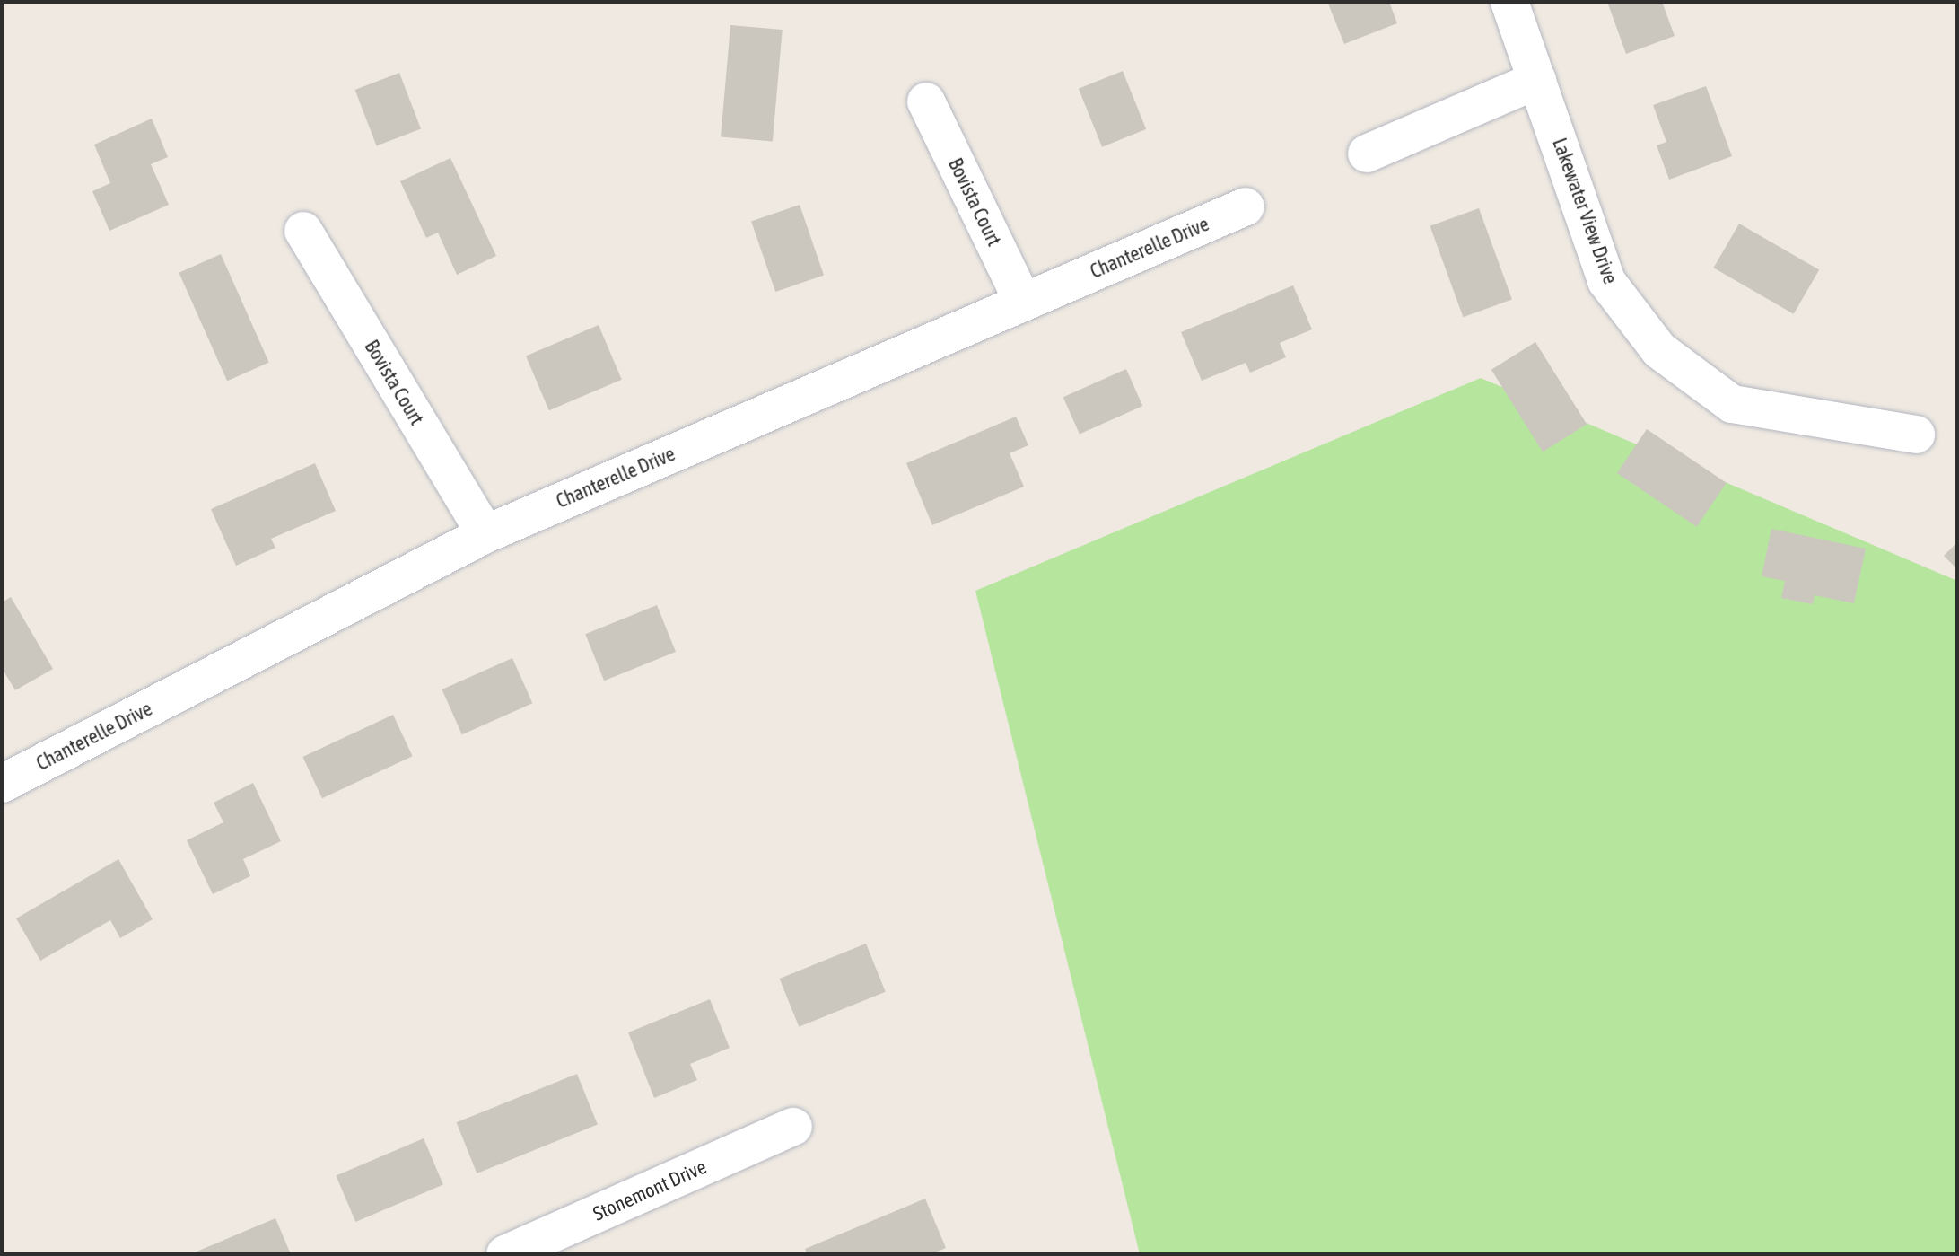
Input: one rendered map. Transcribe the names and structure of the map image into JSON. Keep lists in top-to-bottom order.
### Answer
{
  "streets": {
    "street": [
      "Bovista Court",
      "Lakewater View Drive",
      "Chanterelle Drive",
      "Stonemont Drive"
    ]
  },
  "crossings": [
    ["Bovista Court", "Chanterelle Drive"]
  ]
}
